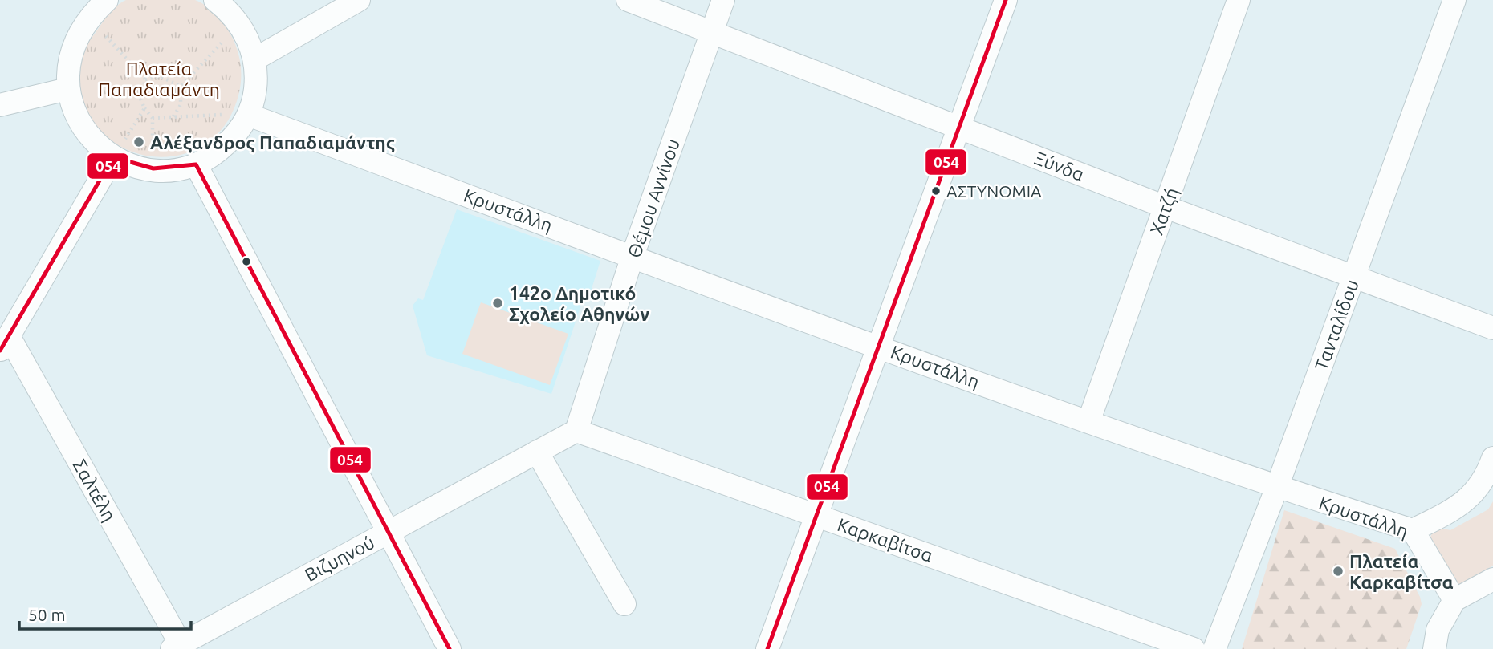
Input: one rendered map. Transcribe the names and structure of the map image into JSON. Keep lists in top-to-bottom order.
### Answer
{
  "streets": {
    "street": [
      "Ξύνδα",
      "Θέμου Αννίνου",
      "Κρυστάλλη",
      "Χατζή",
      "Τανταλίδου",
      "Σαλτέλη",
      "Καρκαβίτσα",
      "Βιζυηνού"
    ]
  },
  "crossings": [
    ["Ξύνδα", "Θέμου Αννίνου"],
    ["Ξύνδα", "Χατζή"],
    ["Ξύνδα", "Τανταλίδου"],
    ["Θέμου Αννίνου", "Κρυστάλλη"],
    ["Θέμου Αννίνου", "Καρκαβίτσα"],
    ["Θέμου Αννίνου", "Βιζυηνού"],
    ["Κρυστάλλη", "Χατζή"],
    ["Κρυστάλλη", "Τανταλίδου"],
    ["Σαλτέλη", "Βιζυηνού"],
    ["Καρκαβίτσα", "Βιζυηνού"]
  ],
  "parks": ["Πλατεία Παπαδιαμάντη"],
  "places": [
    "Αλέξανδρος Παπαδιαμάντης",
    "ΑΣΤΥΝΟΜΙΑ",
    "142ο Δημοτικό Σχολείο Αθηνών",
    "Πλατεία Καρκαβίτσα"
  ],
  "lines": ["transit line 054"],
  "scale_bar": "50 m"
}
